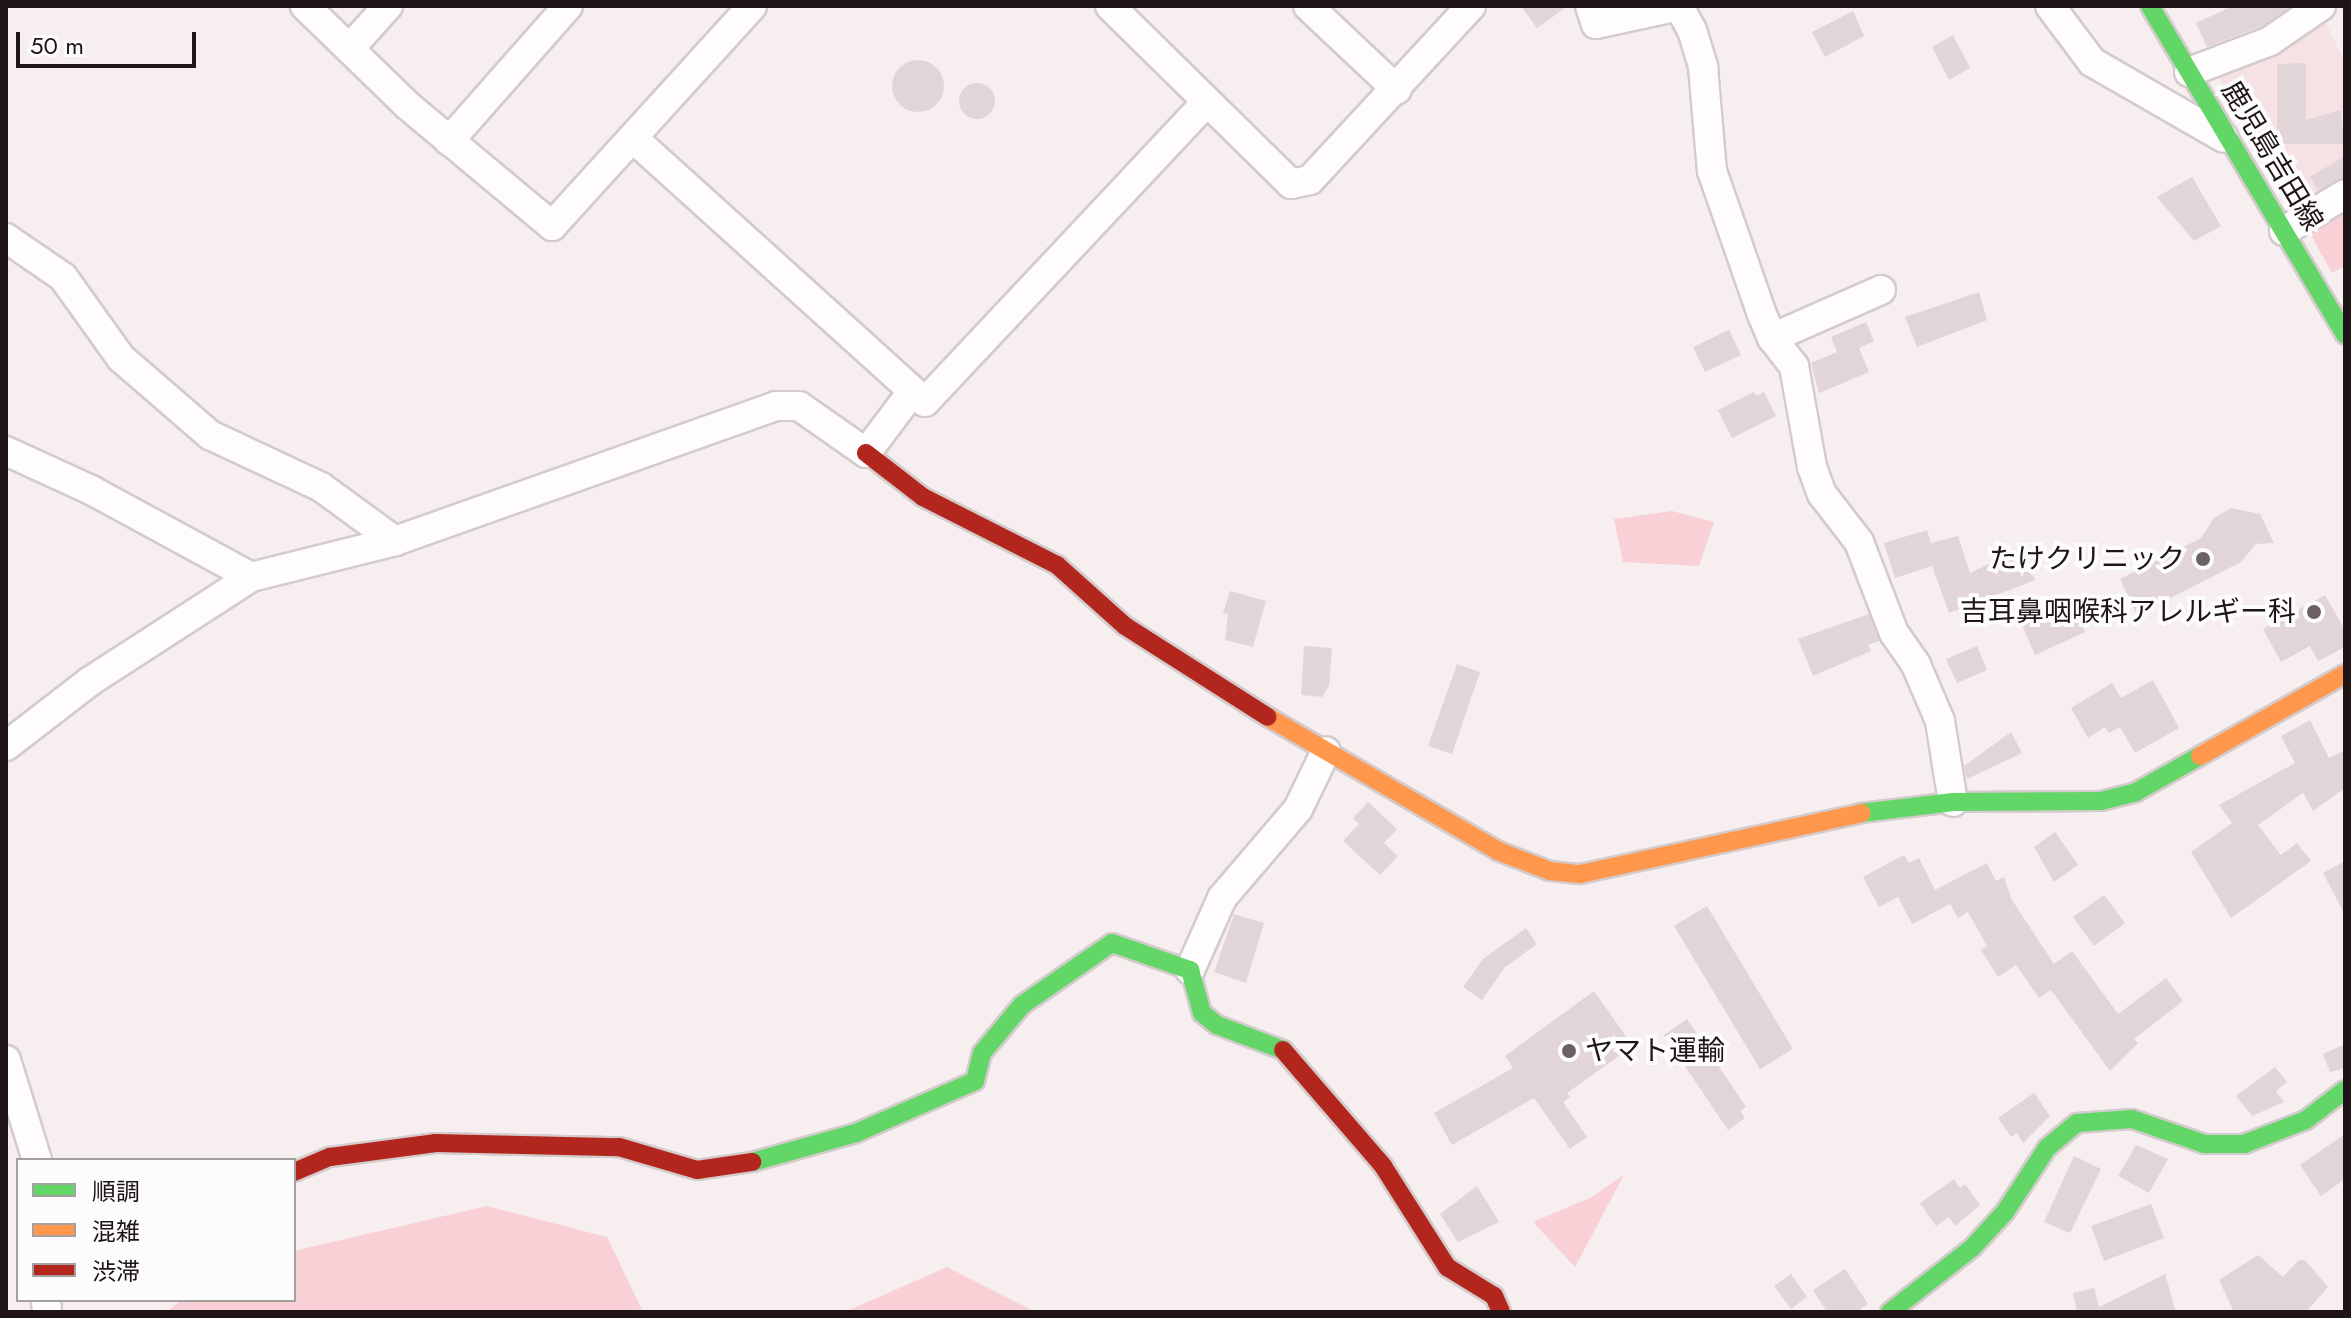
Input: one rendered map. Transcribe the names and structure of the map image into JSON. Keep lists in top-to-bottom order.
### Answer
{
  "streets": {
    "street": ["鹿児島吉田線"]
  },
  "places": ["たけクリニック", "吉耳鼻咽喉科アレルギー科", "ヤマト運輸"],
  "legend": ["順調", "混雑", "渋滞"],
  "scale_bar": "50 m"
}
